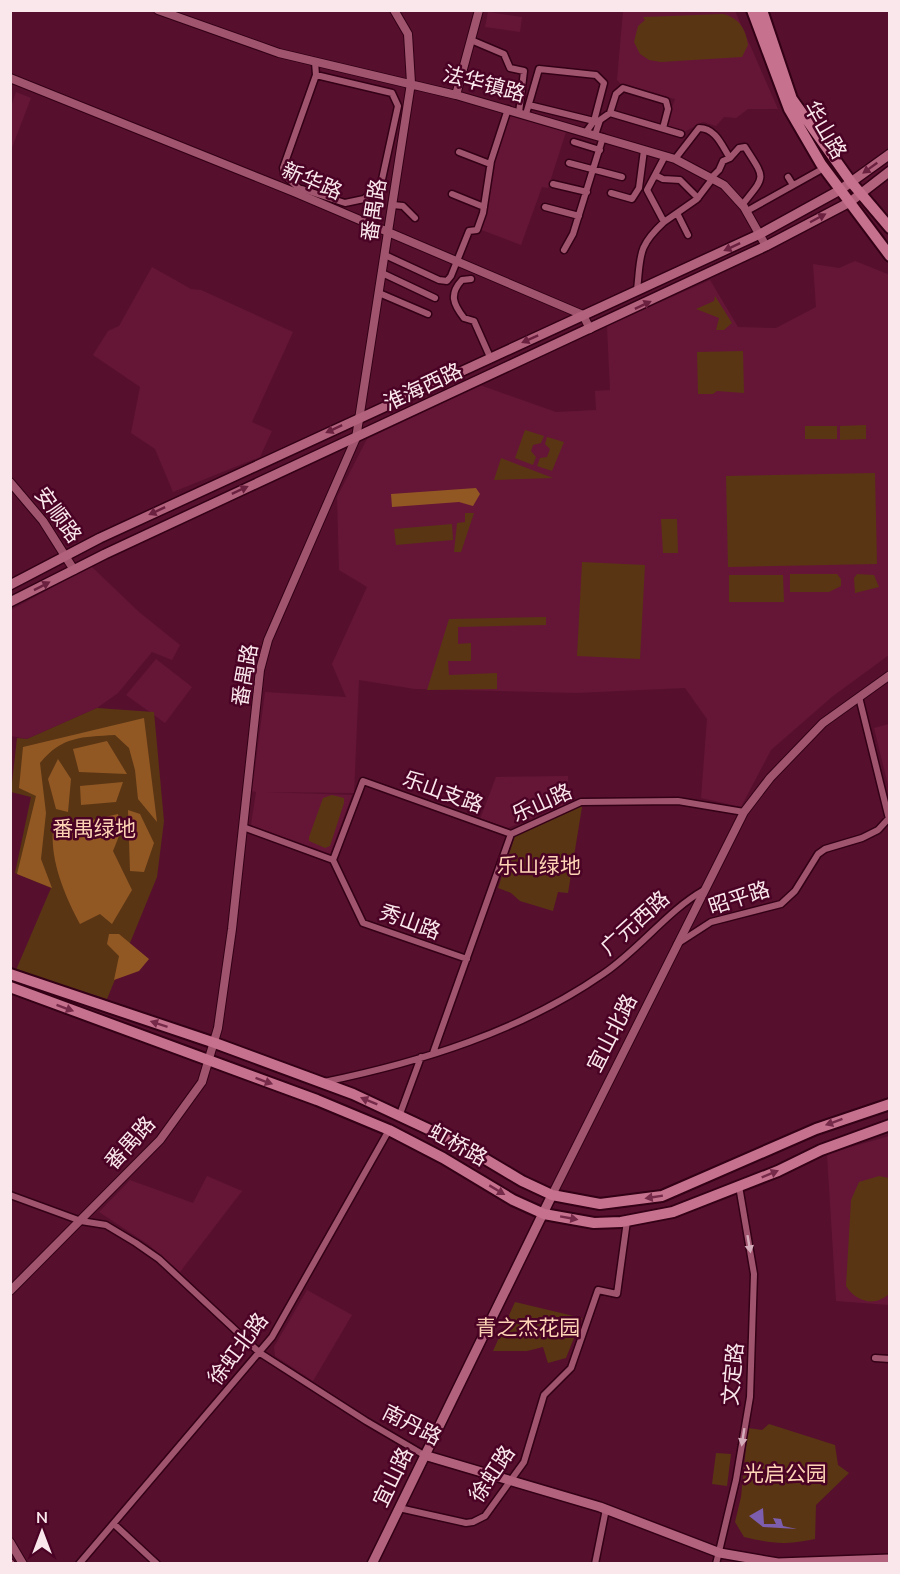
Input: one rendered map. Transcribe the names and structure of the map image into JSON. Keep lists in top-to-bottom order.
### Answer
{
  "streets": {
    "main road": [
      "华山路",
      "淮海西路",
      "虹桥路",
      "南丹路",
      "宜山路"
    ],
    "street": [
      "法华镇路",
      "新华路",
      "番禺路",
      "安顺路",
      "乐山支路",
      "乐山路",
      "昭平路",
      "秀山路",
      "广元西路",
      "宜山北路",
      "徐虹北路",
      "文定路",
      "徐虹路"
    ]
  },
  "crossings": [
    ["法华镇路", "番禺路"],
    ["法华镇路", "淮海西路"],
    ["华山路", "淮海西路"],
    ["新华路", "番禺路"],
    ["新华路", "淮海西路"],
    ["番禺路", "淮海西路"],
    ["番禺路", "虹桥路"],
    ["番禺路", "南丹路"],
    ["淮海西路", "安顺路"],
    ["乐山支路", "乐山路"],
    ["乐山支路", "秀山路"],
    ["乐山路", "秀山路"],
    ["乐山路", "广元西路"],
    ["昭平路", "宜山北路"],
    ["广元西路", "宜山北路"],
    ["广元西路", "虹桥路"],
    ["宜山北路", "虹桥路"],
    ["宜山北路", "宜山路"],
    ["虹桥路", "徐虹北路"],
    ["虹桥路", "文定路"],
    ["虹桥路", "徐虹路"],
    ["虹桥路", "宜山路"],
    ["徐虹北路", "南丹路"],
    ["文定路", "南丹路"],
    ["南丹路", "徐虹路"],
    ["南丹路", "宜山路"],
    ["徐虹路", "宜山路"]
  ],
  "one_way": ["文定路"],
  "parks": [
    "番禺绿地",
    "乐山绿地",
    "青之杰花园",
    "光启公园"
  ],
  "north": "top"
}
